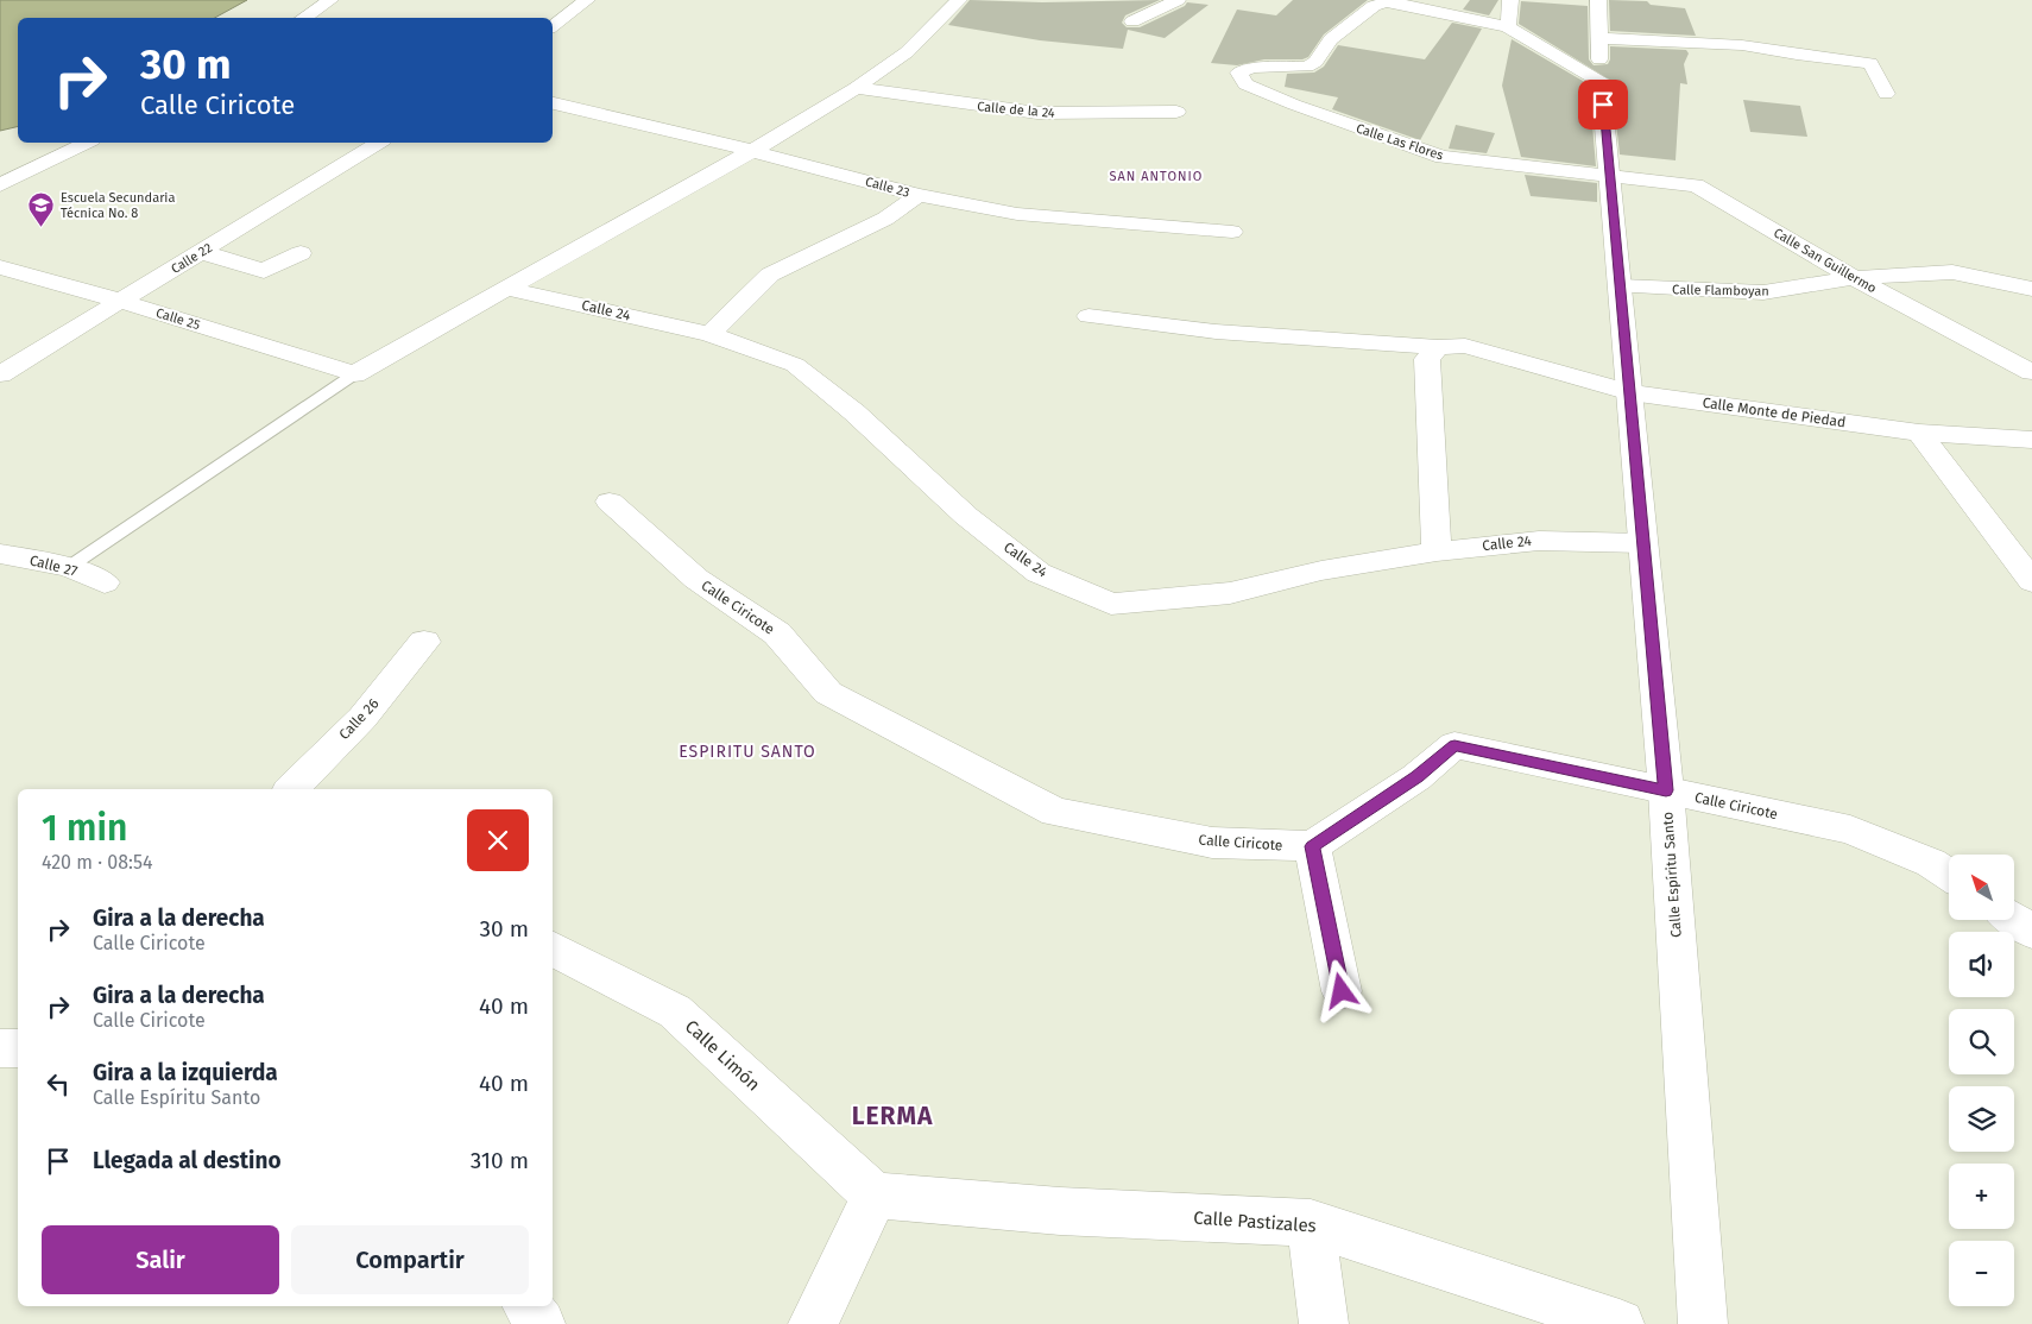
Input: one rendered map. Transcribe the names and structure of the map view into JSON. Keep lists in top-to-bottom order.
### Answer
{
  "streets": {
    "street": [
      "Calle de la 24",
      "Calle Las Flores",
      "Calle 23",
      "Calle 22",
      "Calle San Guillermo",
      "Calle Flamboyan",
      "Calle 24",
      "Calle 25",
      "Calle Monte de Piedad",
      "Calle 27",
      "Calle Ciricote",
      "Calle 26",
      "Calle Espíritu Santo",
      "Calle Limón",
      "Calle Pastizales"
    ]
  },
  "crossings": [
    ["Calle Las Flores", "Calle San Guillermo"],
    ["Calle Las Flores", "Calle Espíritu Santo"],
    ["Calle 22", "Calle 25"],
    ["Calle San Guillermo", "Calle Flamboyan"],
    ["Calle San Guillermo", "Calle Espíritu Santo"],
    ["Calle Flamboyan", "Calle Espíritu Santo"],
    ["Calle 24", "Calle Espíritu Santo"],
    ["Calle Monte de Piedad", "Calle Espíritu Santo"],
    ["Calle Ciricote", "Calle Espíritu Santo"],
    ["Calle Limón", "Calle Pastizales"]
  ],
  "districts": ["SAN ANTONIO", "ESPIRITU SANTO", "LERMA"],
  "places": {
    "school or university": ["Escuela Secundaria Técnica No. 8"]
  },
  "north": "top left",
  "page": {
    "turn": ["30 m", "Calle Ciricote"],
    "heading": ["1 min", "420 m · 08:54"],
    "map_buttons": ["+", "−"],
    "list": [
      {
        "name": "Gira a la derecha",
        "note": "Calle Ciricote",
        "value": "30 m"
      },
      {
        "name": "Gira a la derecha",
        "note": "Calle Ciricote",
        "value": "40 m"
      },
      {
        "name": "Gira a la izquierda",
        "note": "Calle Espíritu Santo",
        "value": "40 m"
      },
      {
        "name": "Llegada al destino",
        "value": "310 m"
      }
    ],
    "buttons": ["Salir", "Compartir"]
  }
}
